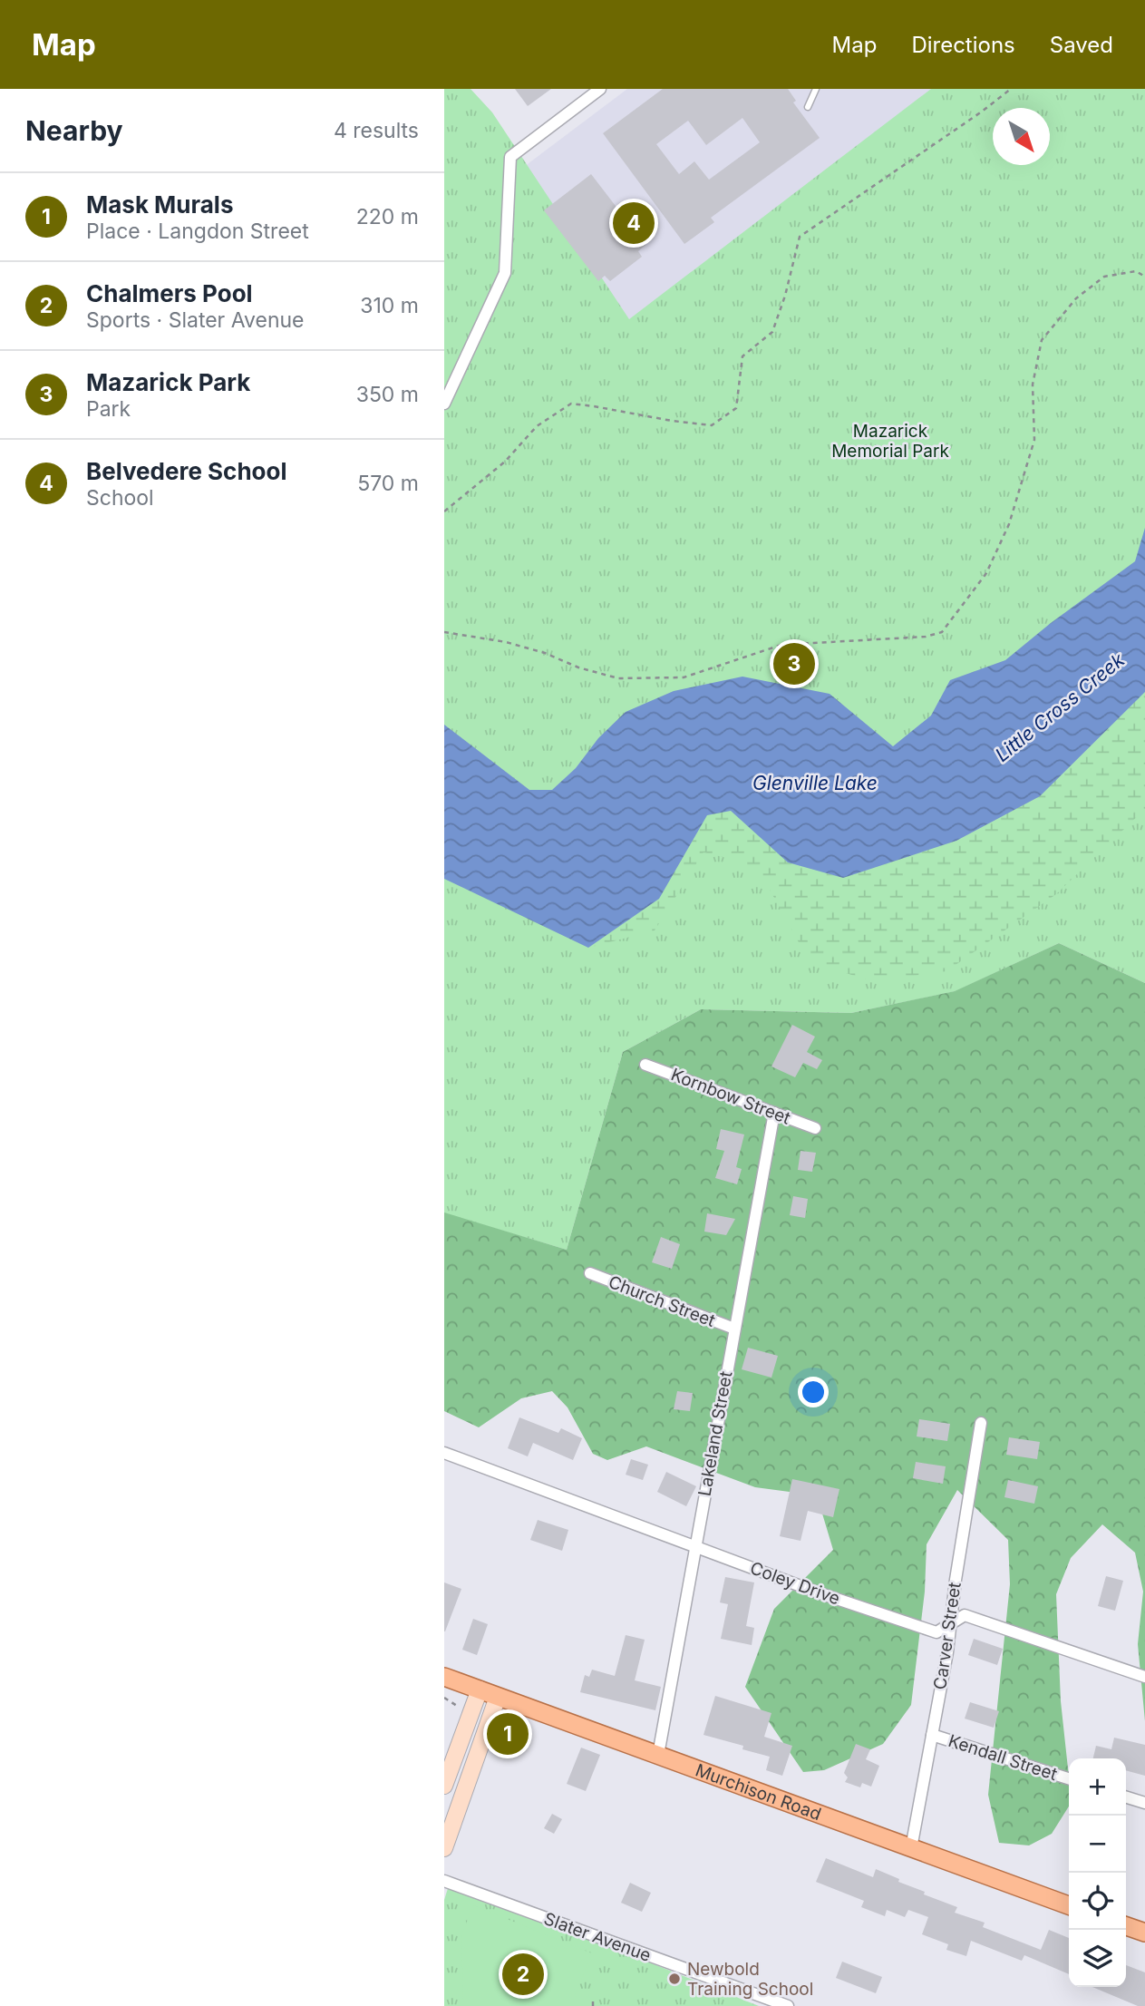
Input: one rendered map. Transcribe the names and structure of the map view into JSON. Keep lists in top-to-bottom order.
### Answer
{
  "streets": {
    "main road": ["Murchison Road"],
    "street": [
      "Kornbow Street",
      "Church Street",
      "Lakeland Street",
      "Coley Drive",
      "Carver Street",
      "Kendall Street",
      "Slater Avenue"
    ]
  },
  "crossings": [
    ["Kornbow Street", "Lakeland Street"],
    ["Church Street", "Lakeland Street"],
    ["Lakeland Street", "Coley Drive"],
    ["Lakeland Street", "Murchison Road"],
    ["Coley Drive", "Carver Street"],
    ["Carver Street", "Kendall Street"],
    ["Carver Street", "Murchison Road"]
  ],
  "water": ["Little Cross Creek", "Glenville Lake"],
  "parks": ["Mazarick Memorial Park"],
  "places": ["Newbold Training School"],
  "north": "bottom right",
  "page": {
    "header": "Map",
    "nav": ["Map", "Directions", "Saved"],
    "heading": ["Nearby", "4 results"],
    "list": [
      {
        "mark": "1",
        "name": "Mask Murals",
        "note": "Place · Langdon Street",
        "value": "220 m"
      },
      {
        "mark": "2",
        "name": "Chalmers Pool",
        "note": "Sports · Slater Avenue",
        "value": "310 m"
      },
      {
        "mark": "3",
        "name": "Mazarick Park",
        "note": "Park",
        "value": "350 m"
      },
      {
        "mark": "4",
        "name": "Belvedere School",
        "note": "School",
        "value": "570 m"
      }
    ],
    "pins": [
      "4",
      "3",
      "1",
      "2"
    ],
    "map_buttons": ["+", "−"]
  }
}
